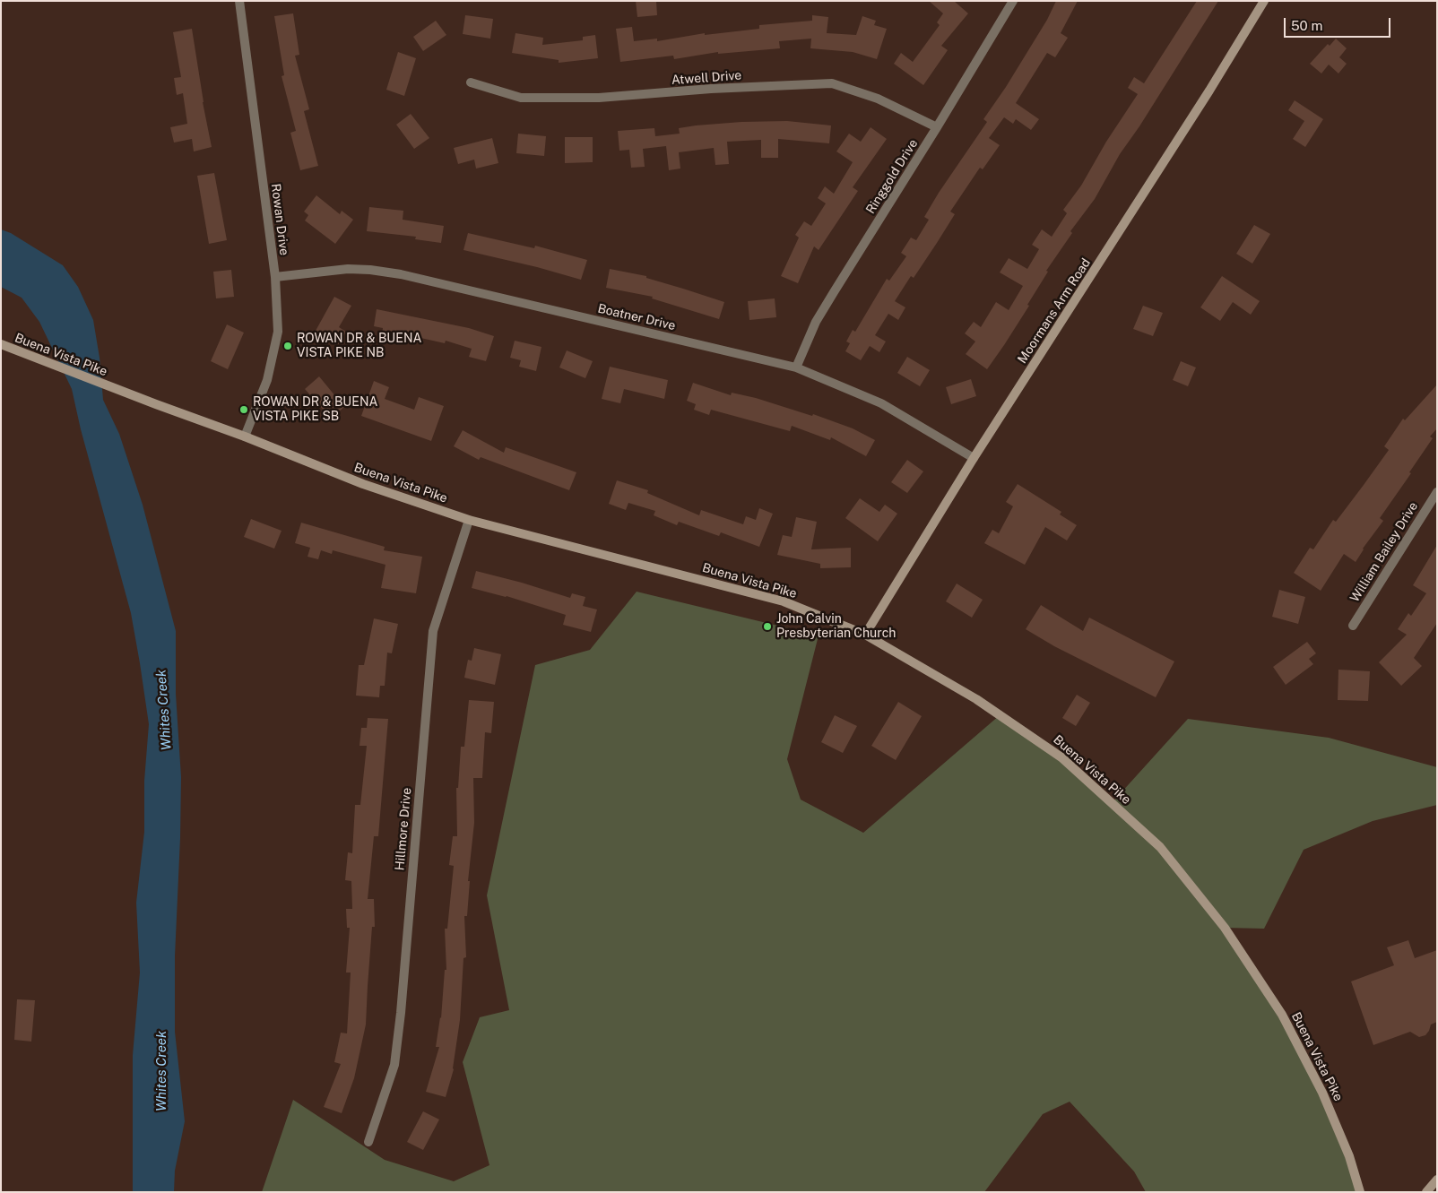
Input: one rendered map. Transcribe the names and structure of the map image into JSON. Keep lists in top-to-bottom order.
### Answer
{
  "streets": {
    "main road": ["Moormans Arm Road", "Buena Vista Pike"],
    "street": [
      "Atwell Drive",
      "Ringgold Drive",
      "Rowan Drive",
      "Boatner Drive",
      "William Bailey Drive",
      "Hillmore Drive"
    ]
  },
  "crossings": [
    ["Atwell Drive", "Ringgold Drive"],
    ["Ringgold Drive", "Boatner Drive"],
    ["Rowan Drive", "Boatner Drive"],
    ["Rowan Drive", "Buena Vista Pike"],
    ["Moormans Arm Road", "Boatner Drive"],
    ["Moormans Arm Road", "Buena Vista Pike"],
    ["Buena Vista Pike", "Hillmore Drive"]
  ],
  "water": ["Whites Creek"],
  "places": ["ROWAN DR & BUENA VISTA PIKE NB", "ROWAN DR & BUENA VISTA PIKE SB", "John Calvin Presbyterian Church"],
  "scale_bar": "50 m"
}
